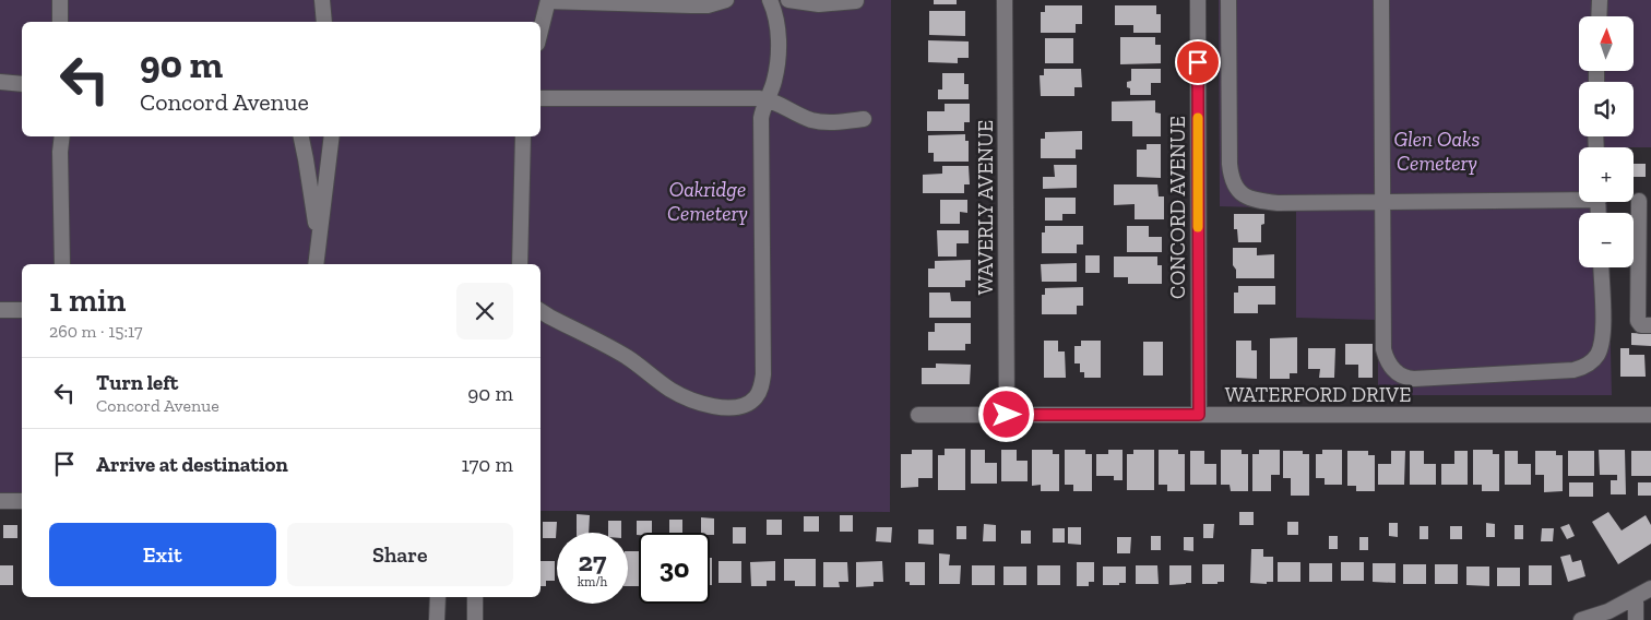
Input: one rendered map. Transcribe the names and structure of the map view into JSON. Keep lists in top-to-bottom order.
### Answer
{
  "streets": {
    "street": ["WAVERLY AVENUE", "CONCORD AVENUE", "WATERFORD DRIVE"]
  },
  "crossings": [
    ["WAVERLY AVENUE", "WATERFORD DRIVE"],
    ["CONCORD AVENUE", "WATERFORD DRIVE"]
  ],
  "parks": ["Glen Oaks Cemetery", "Oakridge Cemetery"],
  "north": "top",
  "page": {
    "map_buttons": ["+", "−"],
    "turn": ["90 m", "Concord Avenue"],
    "heading": ["1 min", "260 m · 15:17"],
    "list": [
      {
        "name": "Turn left",
        "note": "Concord Avenue",
        "value": "90 m"
      },
      {
        "name": "Arrive at destination",
        "value": "170 m"
      }
    ],
    "buttons": ["Exit", "Share"],
    "speed": "27 km/h",
    "limit": "30"
  }
}
